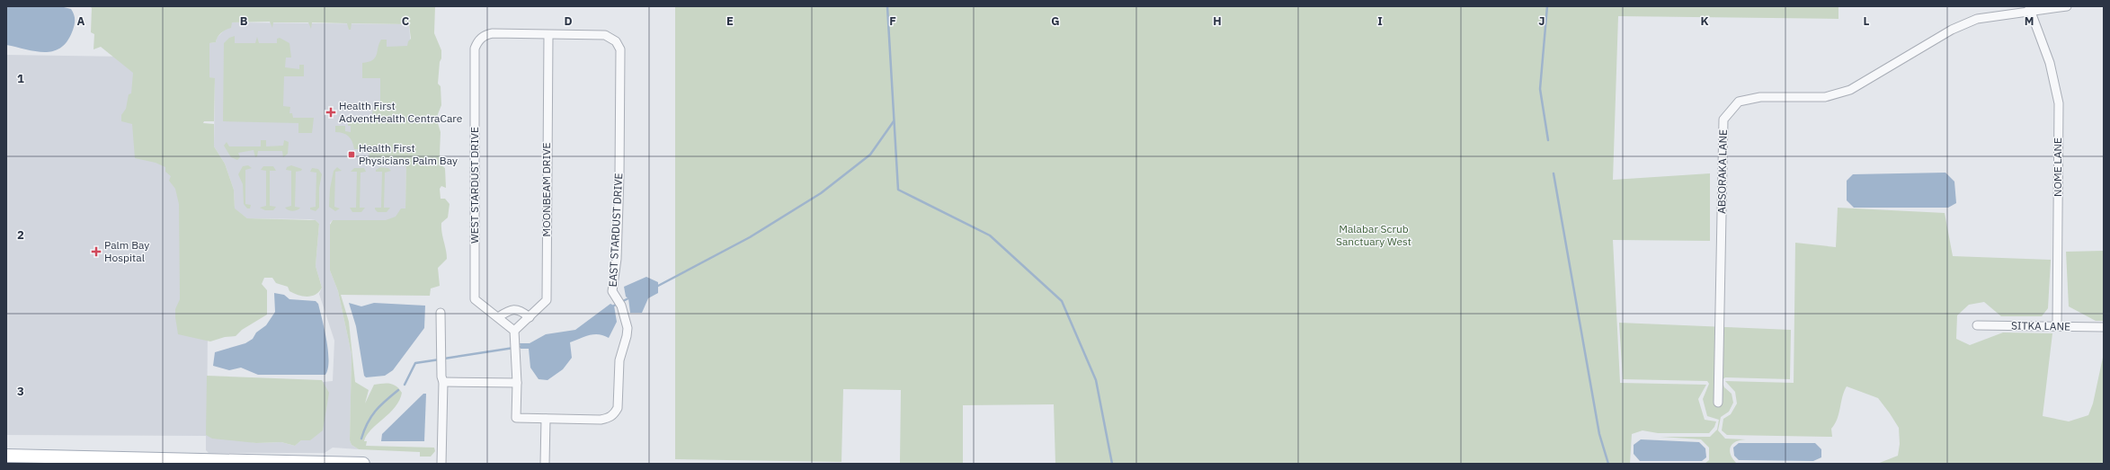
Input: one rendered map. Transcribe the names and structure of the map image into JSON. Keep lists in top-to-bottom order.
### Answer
{
  "streets": {
    "street": [
      "NOME LANE",
      "ABSORAKA LANE",
      "WEST STARDUST DRIVE",
      "MOONBEAM DRIVE",
      "EAST STARDUST DRIVE",
      "SITKA LANE"
    ]
  },
  "crossings": [
    ["NOME LANE", "ABSORAKA LANE"],
    ["NOME LANE", "SITKA LANE"],
    ["WEST STARDUST DRIVE", "MOONBEAM DRIVE"],
    ["WEST STARDUST DRIVE", "EAST STARDUST DRIVE"],
    ["MOONBEAM DRIVE", "EAST STARDUST DRIVE"]
  ],
  "parks": ["Malabar Scrub Sanctuary West"],
  "places": {
    "health": ["Health First AdventHealth CentraCare", "Palm Bay Hospital"],
    "transit": ["Health First Physicians Palm Bay"]
  },
  "grid": {
    "columns": [
      "A",
      "B",
      "C",
      "D",
      "E",
      "F",
      "G",
      "H",
      "I",
      "J",
      "K",
      "L",
      "M"
    ],
    "rows": ["1", "2", "3"]
  }
}
